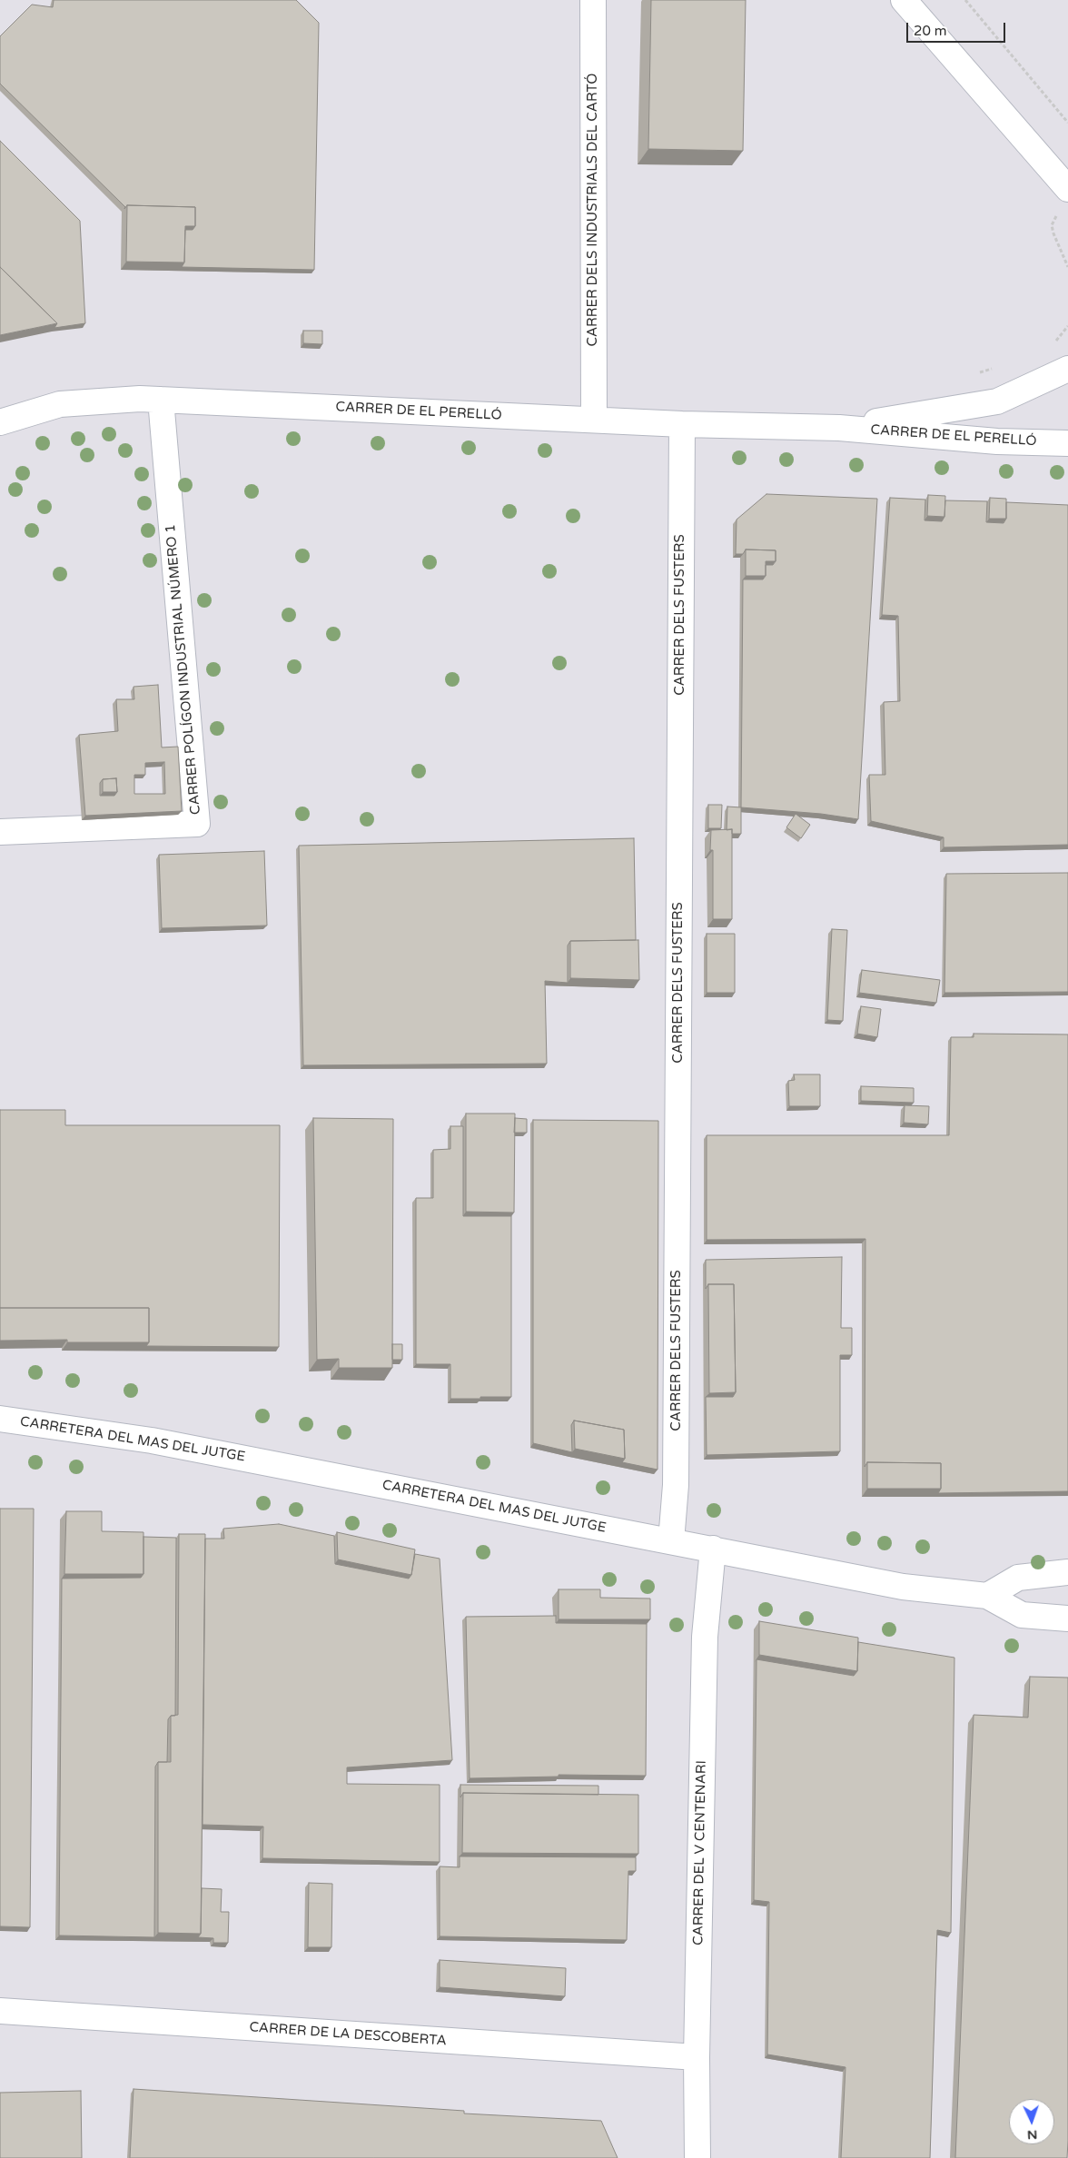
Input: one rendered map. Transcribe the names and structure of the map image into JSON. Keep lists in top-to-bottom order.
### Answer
{
  "streets": {
    "street": [
      "CARRER DELS INDUSTRIALS DEL CARTÓ",
      "CARRER DE EL PERELLÓ",
      "CARRER DELS FUSTERS",
      "CARRER POLÍGON INDUSTRIAL NÚMERO 1",
      "CARRETERA DEL MAS DEL JUTGE",
      "CARRER DEL V CENTENARI",
      "CARRER DE LA DESCOBERTA"
    ]
  },
  "crossings": [
    ["CARRER DELS INDUSTRIALS DEL CARTÓ", "CARRER DE EL PERELLÓ"],
    ["CARRER DE EL PERELLÓ", "CARRER DELS FUSTERS"],
    ["CARRER DE EL PERELLÓ", "CARRER POLÍGON INDUSTRIAL NÚMERO 1"],
    ["CARRER DELS FUSTERS", "CARRETERA DEL MAS DEL JUTGE"],
    ["CARRETERA DEL MAS DEL JUTGE", "CARRER DEL V CENTENARI"],
    ["CARRER DEL V CENTENARI", "CARRER DE LA DESCOBERTA"]
  ],
  "scale_bar": "20 m",
  "north": "bottom"
}
